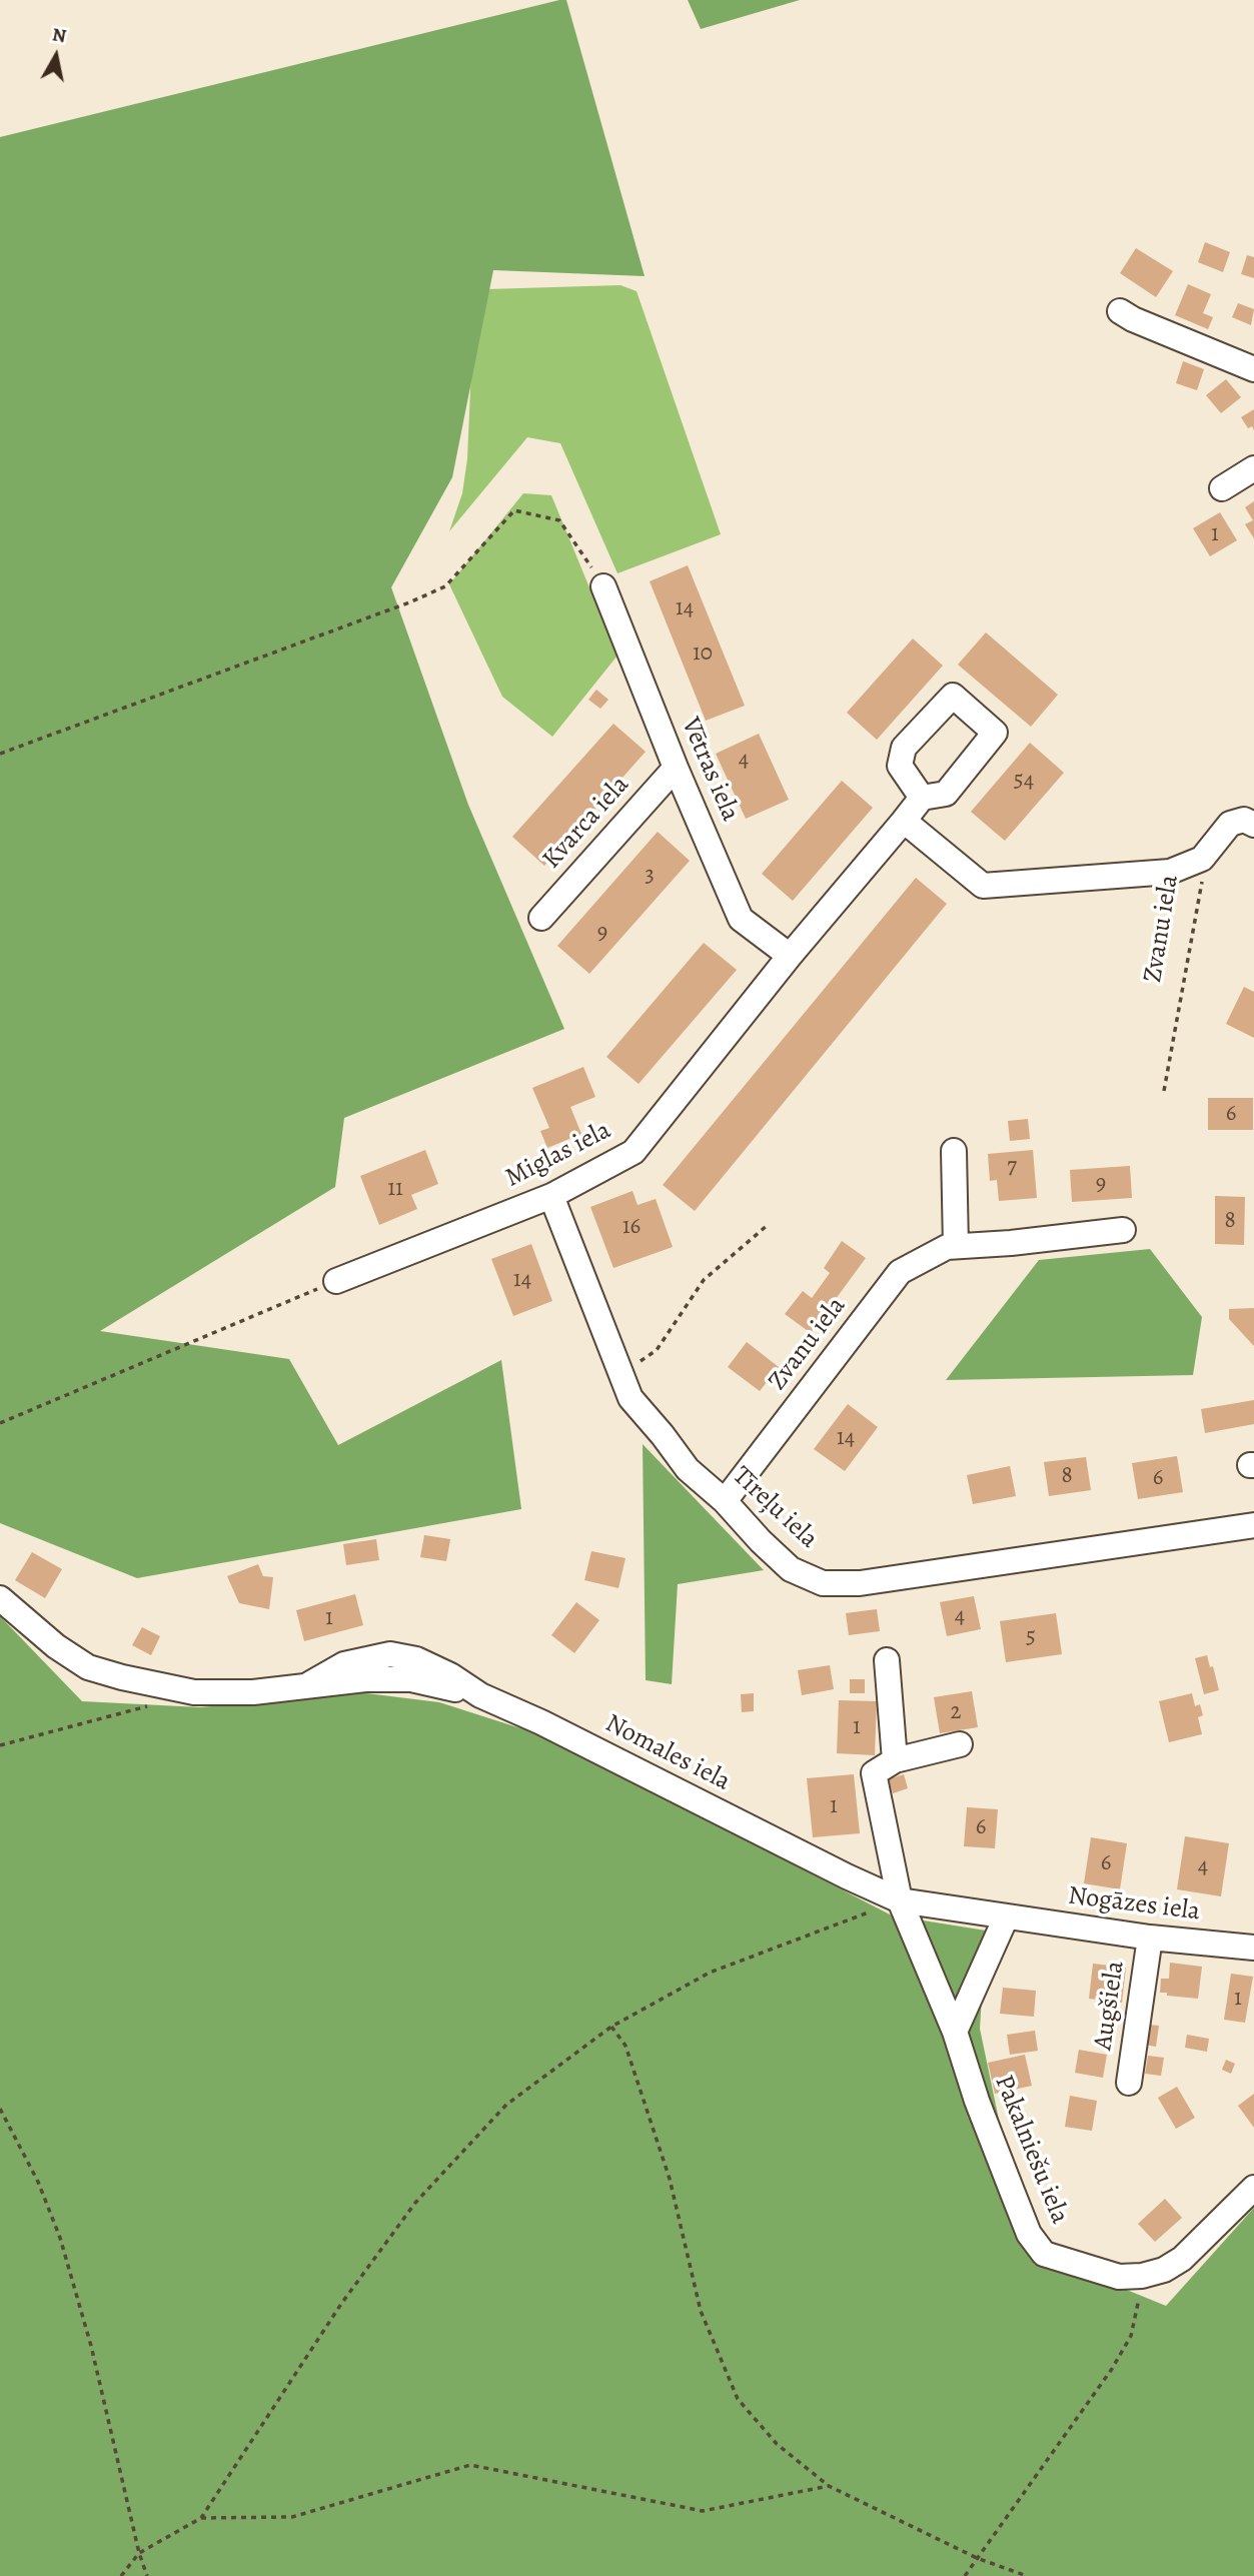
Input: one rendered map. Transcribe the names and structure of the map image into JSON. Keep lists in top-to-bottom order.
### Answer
{
  "streets": {
    "street": [
      "Vētras iela",
      "Kvarca iela",
      "Zvanu iela",
      "Miglas iela",
      "Tīreļu iela",
      "Nomales iela",
      "Nogāzes iela",
      "Augšiela",
      "Pakalniešu iela"
    ]
  },
  "crossings": [
    ["Vētras iela", "Kvarca iela"],
    ["Vētras iela", "Miglas iela"],
    ["Zvanu iela", "Tīreļu iela"],
    ["Miglas iela", "Tīreļu iela"],
    ["Nomales iela", "Nogāzes iela"],
    ["Nomales iela", "Pakalniešu iela"],
    ["Nogāzes iela", "Augšiela"]
  ],
  "house_numbers": [
    "1",
    "14",
    "10",
    "4",
    "54",
    "3",
    "9",
    "6",
    "7",
    "9",
    "11",
    "8",
    "16",
    "14",
    "14",
    "8",
    "6",
    "4",
    "1",
    "5",
    "2",
    "1",
    "1",
    "6",
    "6",
    "4",
    "1"
  ],
  "north": "top"
}
